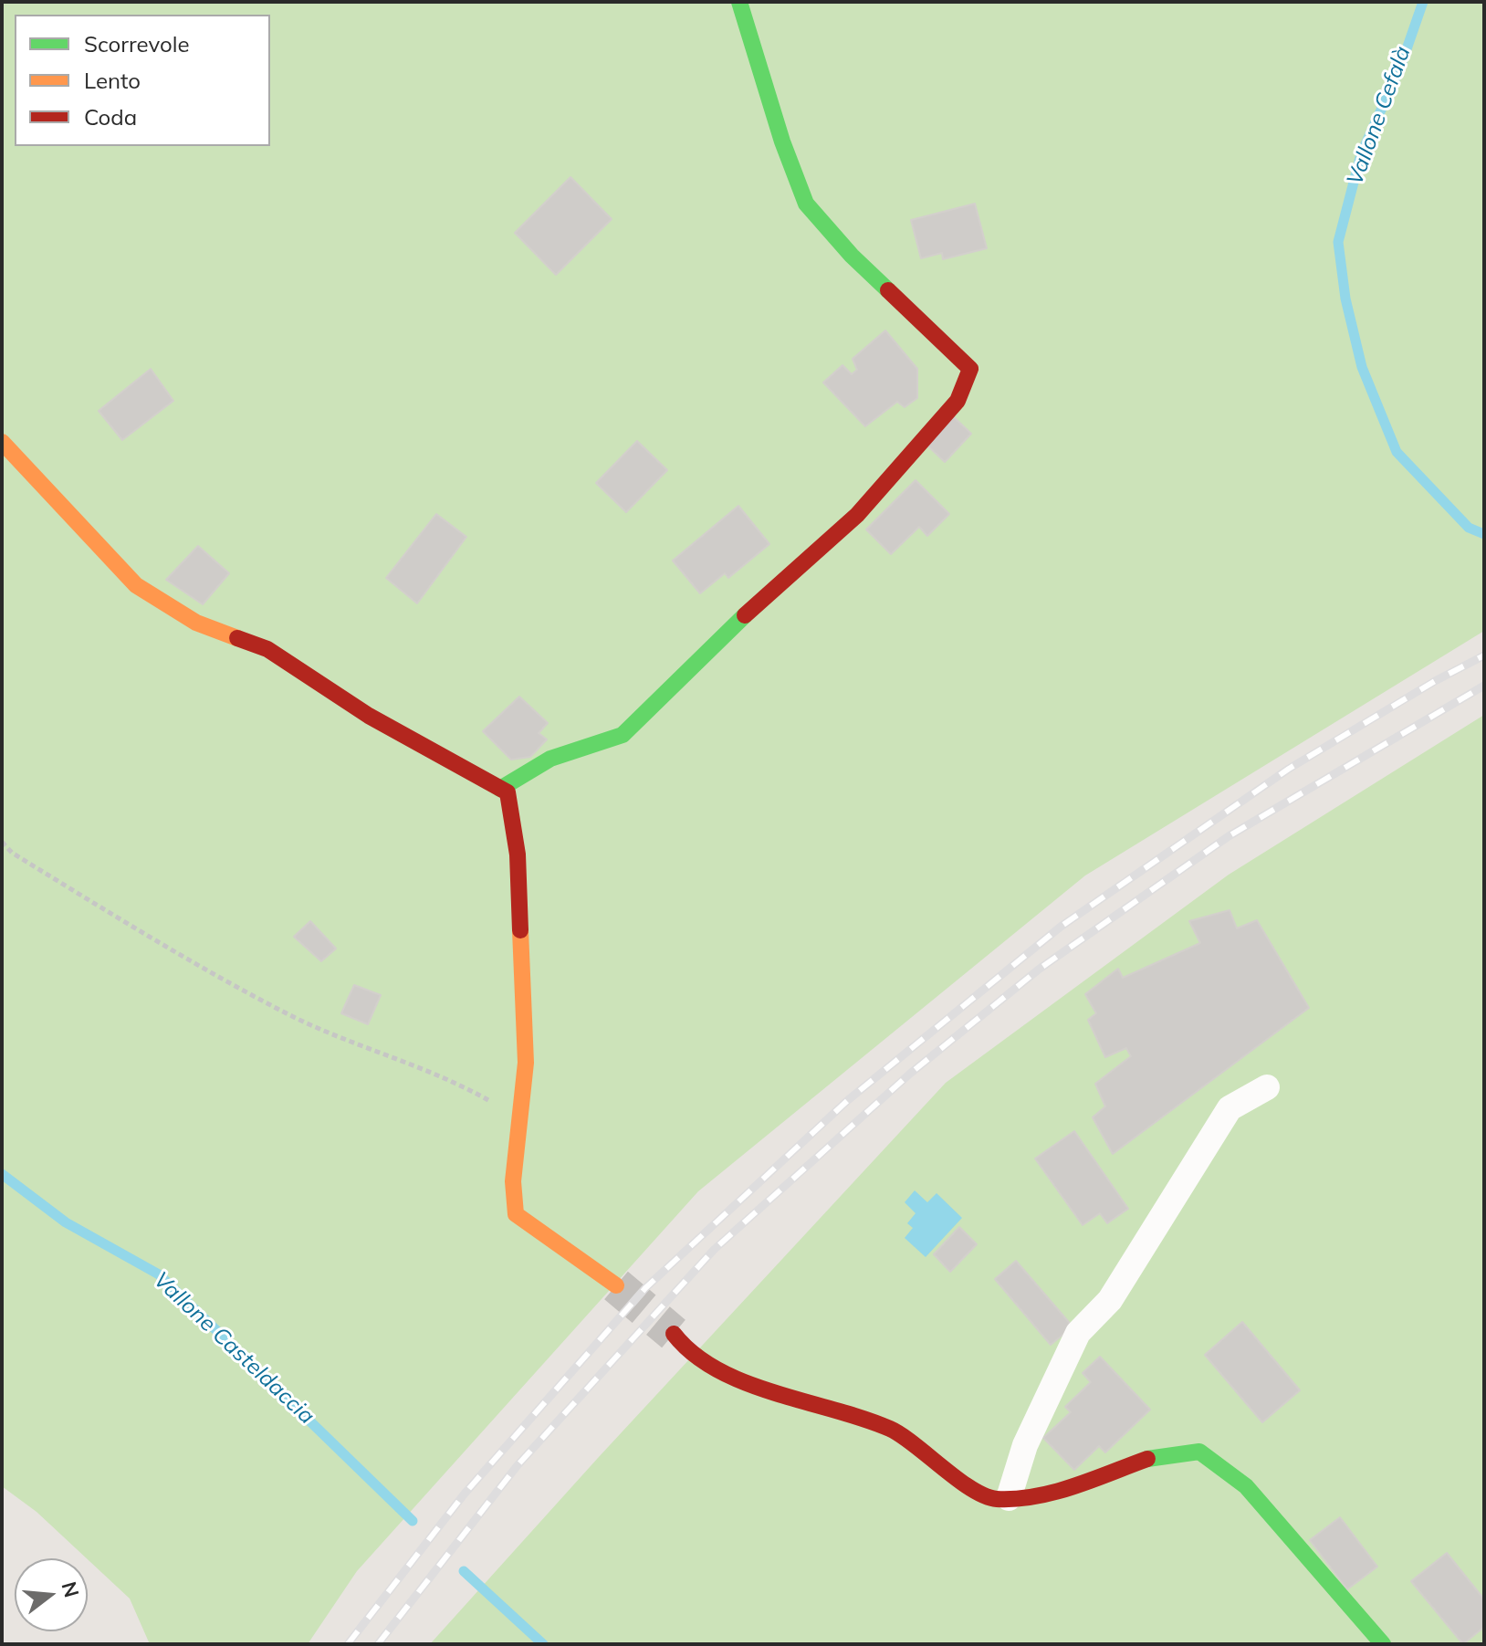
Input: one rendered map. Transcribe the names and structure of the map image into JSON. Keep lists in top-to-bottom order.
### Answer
{
  "water": ["Vallone Cefalà", "Vallone Casteldaccia"],
  "legend": ["Scorrevole", "Lento", "Coda"],
  "north": "right"
}
